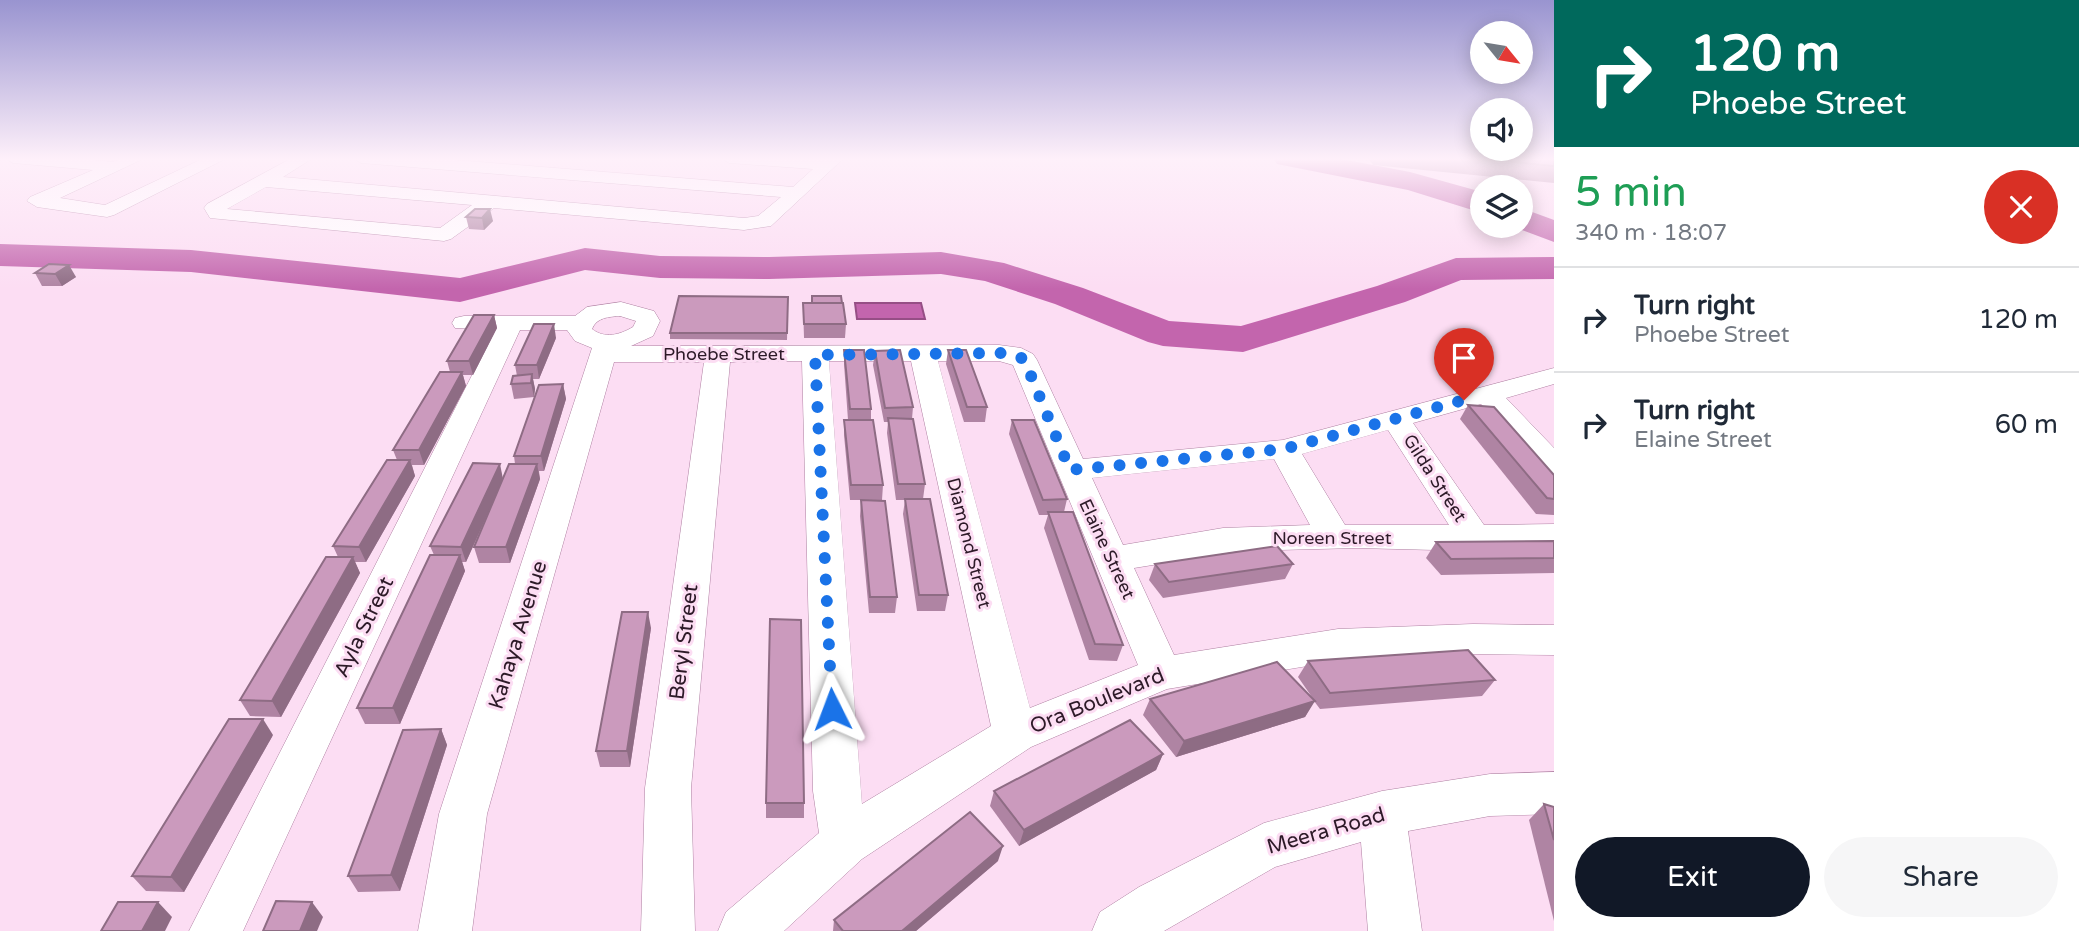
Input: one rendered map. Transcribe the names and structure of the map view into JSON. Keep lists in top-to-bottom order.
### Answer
{
  "streets": {
    "street": [
      "Phoebe Street",
      "Gilda Street",
      "Noreen Street",
      "Diamond Street",
      "Elaine Street",
      "Ayla Street",
      "Kahaya Avenue",
      "Beryl Street",
      "Ora Boulevard",
      "Meera Road"
    ]
  },
  "crossings": [
    ["Phoebe Street", "Diamond Street"],
    ["Phoebe Street", "Elaine Street"],
    ["Phoebe Street", "Ayla Street"],
    ["Phoebe Street", "Kahaya Avenue"],
    ["Phoebe Street", "Beryl Street"],
    ["Gilda Street", "Noreen Street"],
    ["Noreen Street", "Elaine Street"],
    ["Diamond Street", "Ora Boulevard"],
    ["Elaine Street", "Ora Boulevard"]
  ],
  "north": "bottom right",
  "page": {
    "turn": ["120 m", "Phoebe Street"],
    "heading": ["5 min", "340 m · 18:07"],
    "list": [
      {
        "name": "Turn right",
        "note": "Phoebe Street",
        "value": "120 m"
      },
      {
        "name": "Turn right",
        "note": "Elaine Street",
        "value": "60 m"
      }
    ],
    "buttons": ["Exit", "Share"]
  }
}
